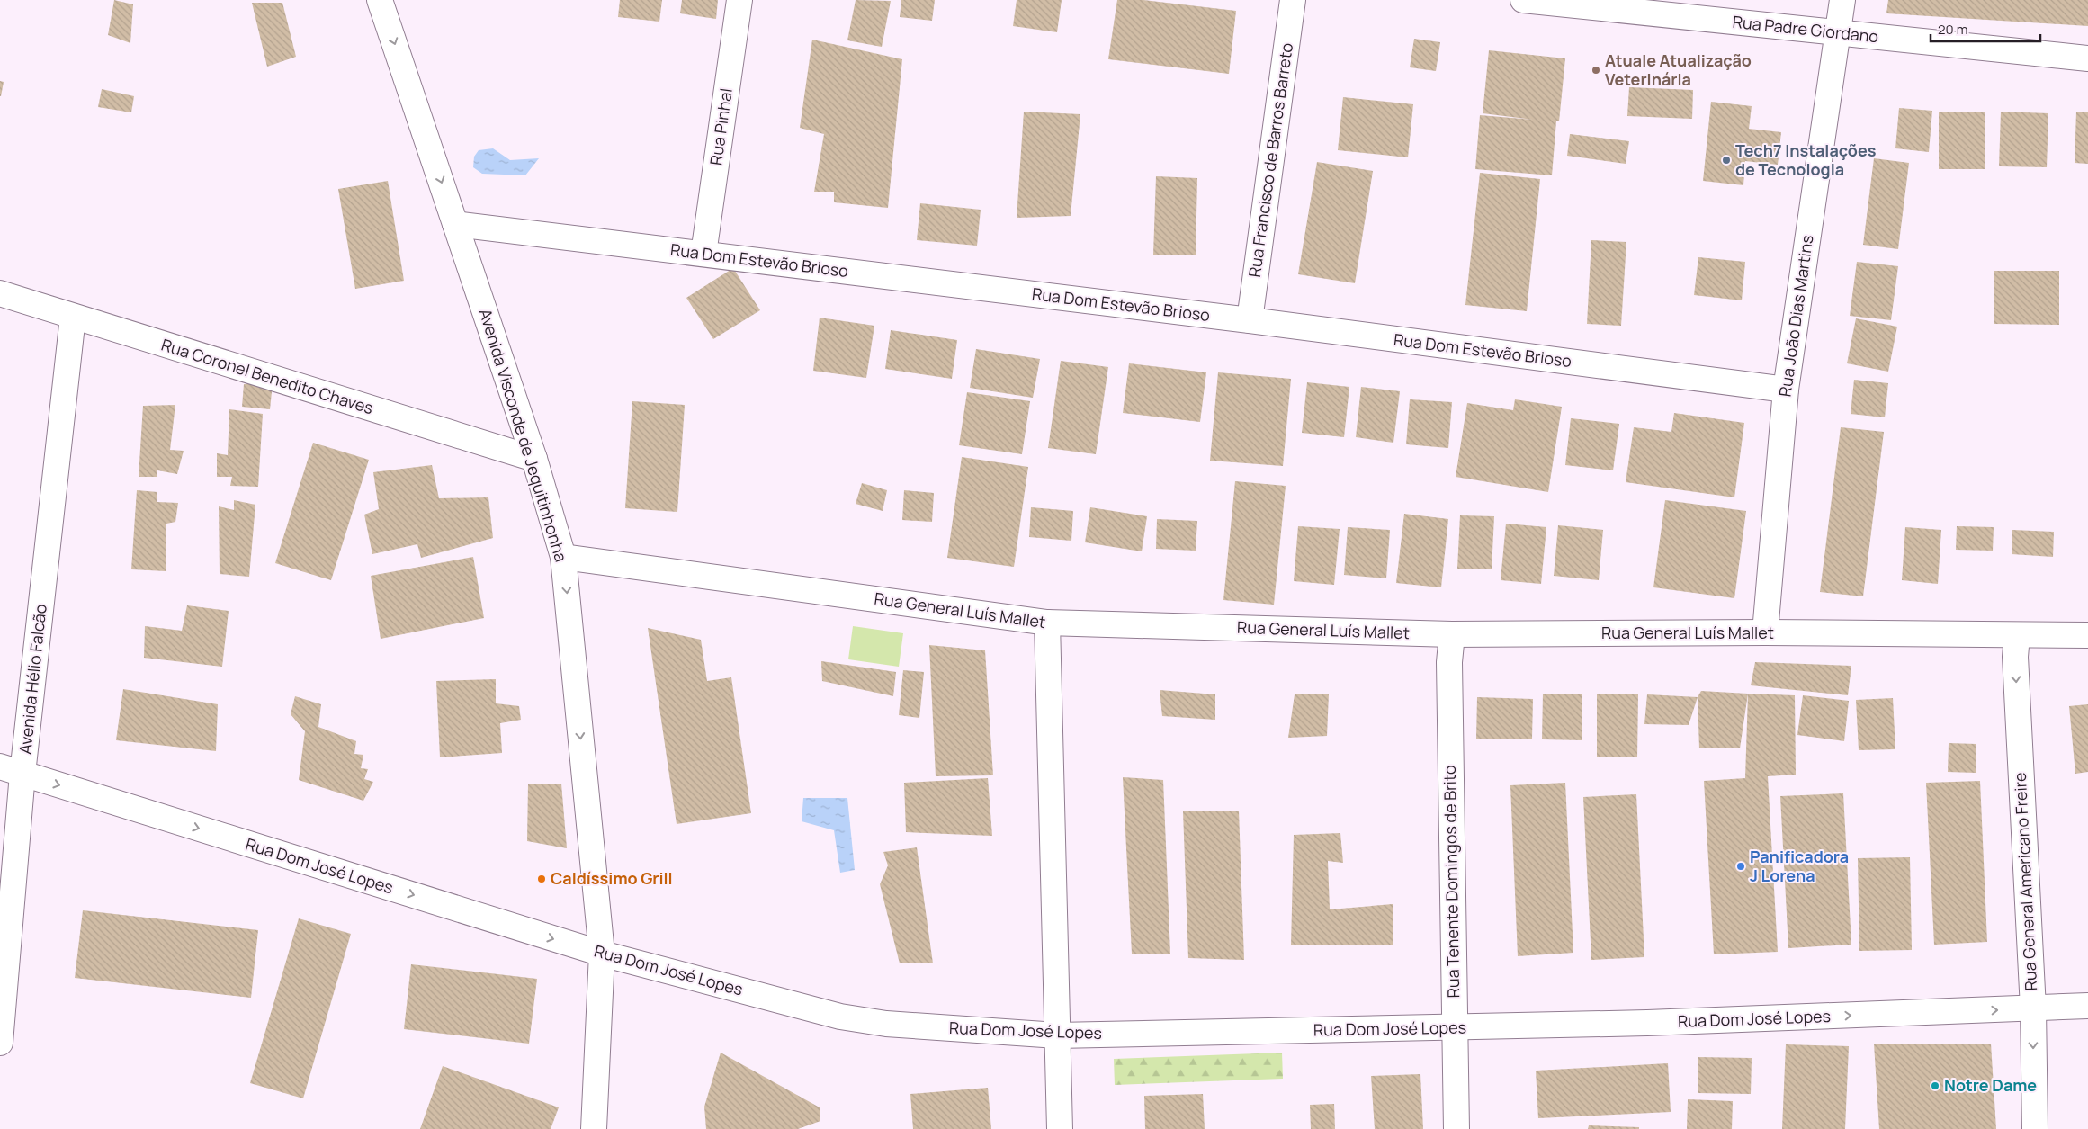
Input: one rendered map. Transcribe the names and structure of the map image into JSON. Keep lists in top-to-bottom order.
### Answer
{
  "streets": {
    "street": [
      "Rua Padre Giordano",
      "Rua Pinhal",
      "Rua Francisco de Barros Barreto",
      "Rua Dom Estevão Brioso",
      "Rua João Dias Martins",
      "Rua Coronel Benedito Chaves",
      "Avenida Visconde de Jequitinhonha",
      "Rua General Luís Mallet",
      "Avenida Hélio Falcão",
      "Rua Dom José Lopes",
      "Rua Tenente Domingos de Brito",
      "Rua General Americano Freire"
    ]
  },
  "crossings": [
    ["Rua Padre Giordano", "Rua João Dias Martins"],
    ["Rua Pinhal", "Rua Dom Estevão Brioso"],
    ["Rua Francisco de Barros Barreto", "Rua Dom Estevão Brioso"],
    ["Rua Dom Estevão Brioso", "Rua João Dias Martins"],
    ["Rua Dom Estevão Brioso", "Avenida Visconde de Jequitinhonha"],
    ["Rua João Dias Martins", "Rua General Luís Mallet"],
    ["Rua Coronel Benedito Chaves", "Avenida Visconde de Jequitinhonha"],
    ["Rua Coronel Benedito Chaves", "Avenida Hélio Falcão"],
    ["Avenida Visconde de Jequitinhonha", "Rua General Luís Mallet"],
    ["Avenida Visconde de Jequitinhonha", "Rua Dom José Lopes"],
    ["Rua General Luís Mallet", "Rua Tenente Domingos de Brito"],
    ["Rua General Luís Mallet", "Rua General Americano Freire"],
    ["Avenida Hélio Falcão", "Rua Dom José Lopes"],
    ["Rua Dom José Lopes", "Rua Tenente Domingos de Brito"],
    ["Rua Dom José Lopes", "Rua General Americano Freire"]
  ],
  "one_way": ["Avenida Visconde de Jequitinhonha", "Rua Dom José Lopes", "Rua General Americano Freire"],
  "places": [
    "Atuale Atualização Veterinária",
    "Tech7 Instalações de Tecnologia",
    "Panificadora J Lorena",
    "Caldíssimo Grill",
    "Notre Dame"
  ],
  "scale_bar": "20 m"
}
